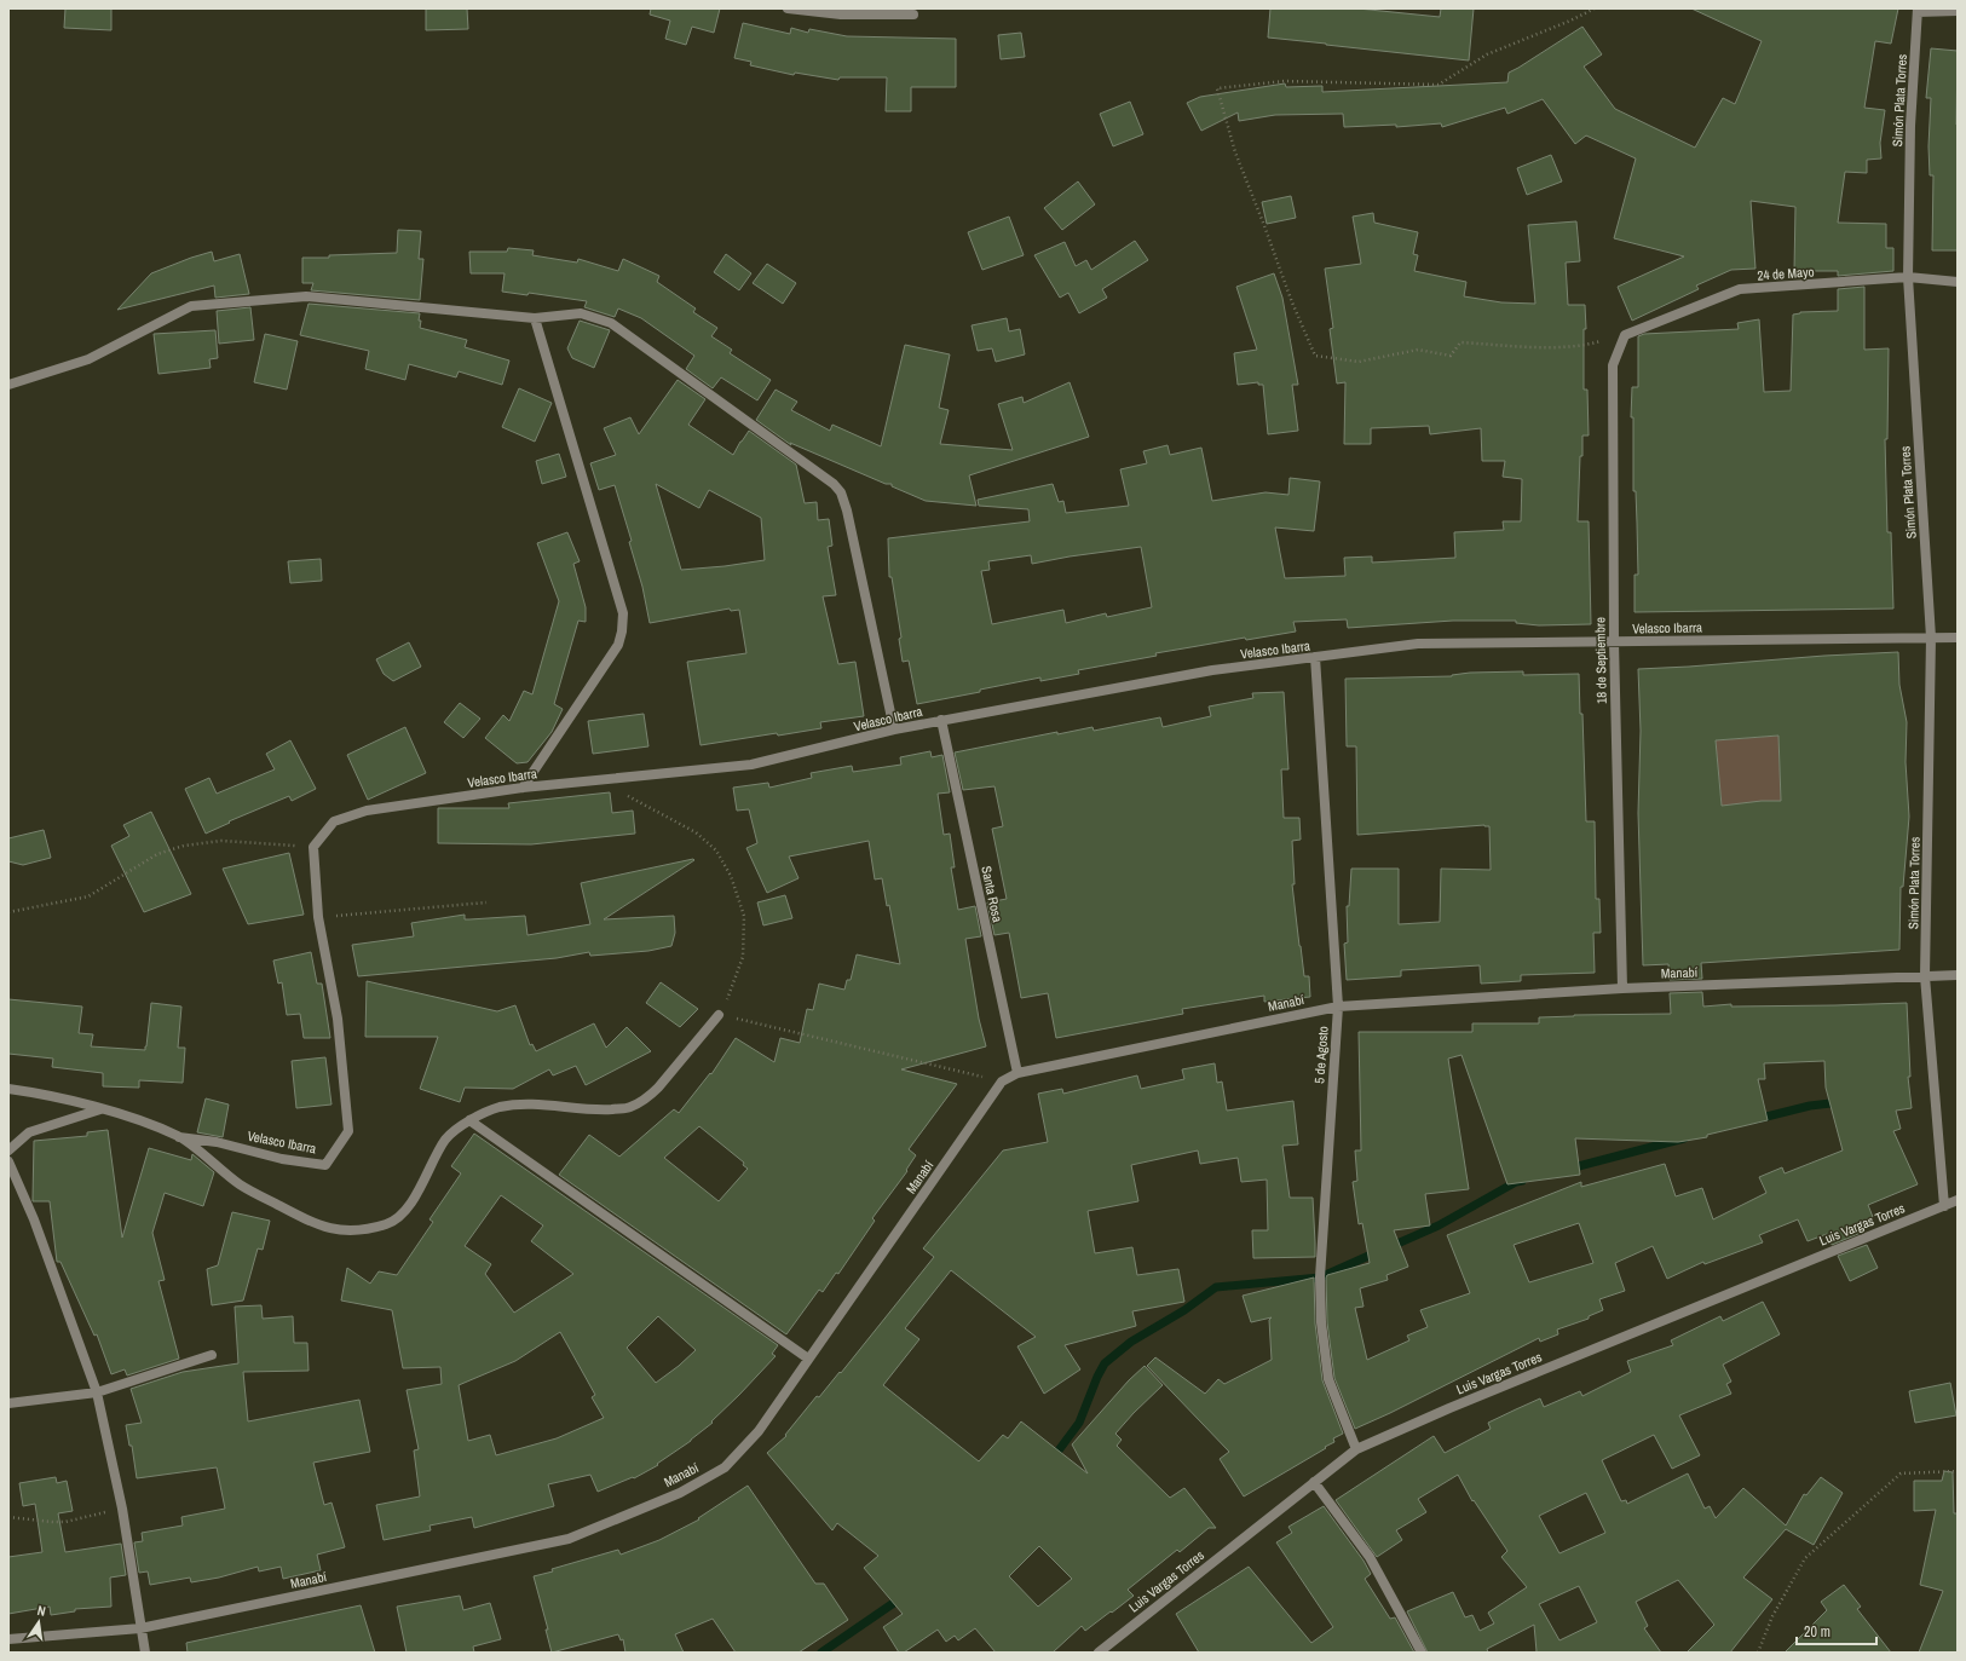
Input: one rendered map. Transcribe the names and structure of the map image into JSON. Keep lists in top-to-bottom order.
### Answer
{
  "streets": {
    "street": [
      "Simón Plata Torres",
      "24 de Mayo",
      "Velasco Ibarra",
      "18 de Septiembre",
      "Santa Rosa",
      "Manabí",
      "5 de Agosto",
      "Luis Vargas Torres"
    ]
  },
  "crossings": [
    ["Simón Plata Torres", "24 de Mayo"],
    ["Simón Plata Torres", "Velasco Ibarra"],
    ["Simón Plata Torres", "Manabí"],
    ["Simón Plata Torres", "Luis Vargas Torres"],
    ["24 de Mayo", "18 de Septiembre"],
    ["Velasco Ibarra", "18 de Septiembre"],
    ["Velasco Ibarra", "Santa Rosa"],
    ["Velasco Ibarra", "5 de Agosto"],
    ["18 de Septiembre", "Manabí"],
    ["Santa Rosa", "Manabí"],
    ["Manabí", "5 de Agosto"],
    ["5 de Agosto", "Luis Vargas Torres"]
  ],
  "scale_bar": "20 m",
  "north": "top"
}
